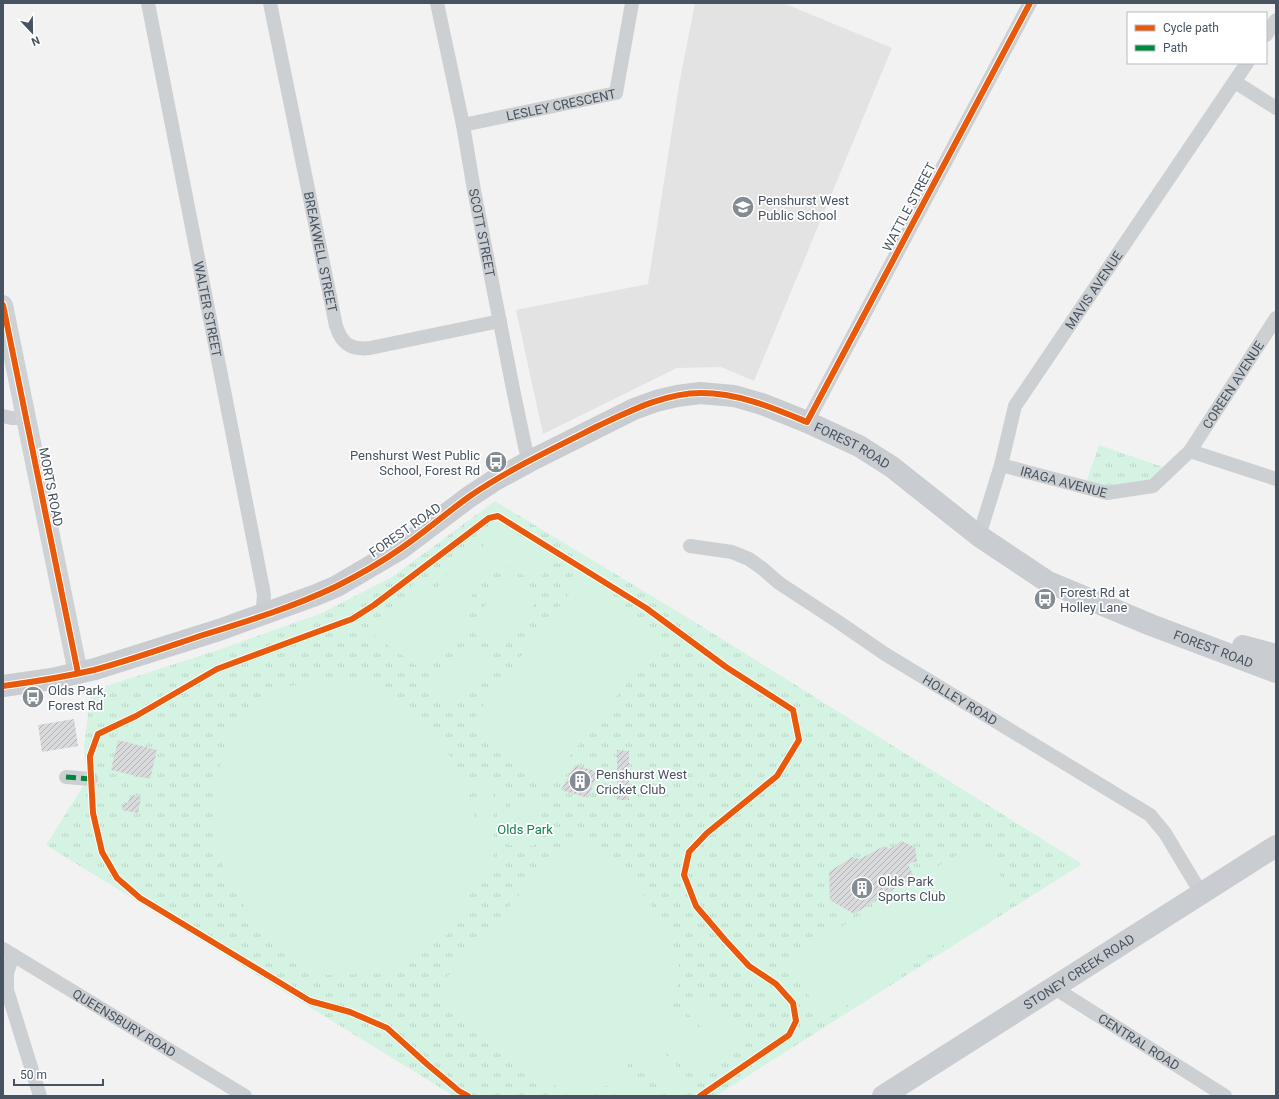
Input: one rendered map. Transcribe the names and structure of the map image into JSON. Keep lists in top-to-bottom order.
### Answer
{
  "streets": {
    "main road": ["FOREST ROAD", "STONEY CREEK ROAD"],
    "street": [
      "LESLEY CRESCENT",
      "WATTLE STREET",
      "SCOTT STREET",
      "BREAKWELL STREET",
      "MAVIS AVENUE",
      "WALTER STREET",
      "COREEN AVENUE",
      "IRAGA AVENUE",
      "MORTS ROAD",
      "HOLLEY ROAD",
      "QUEENSBURY ROAD",
      "CENTRAL ROAD"
    ]
  },
  "crossings": [
    ["LESLEY CRESCENT", "SCOTT STREET"],
    ["WATTLE STREET", "FOREST ROAD"],
    ["SCOTT STREET", "BREAKWELL STREET"],
    ["SCOTT STREET", "FOREST ROAD"],
    ["MAVIS AVENUE", "FOREST ROAD"],
    ["MAVIS AVENUE", "IRAGA AVENUE"],
    ["WALTER STREET", "FOREST ROAD"],
    ["COREEN AVENUE", "IRAGA AVENUE"],
    ["FOREST ROAD", "MORTS ROAD"],
    ["HOLLEY ROAD", "STONEY CREEK ROAD"],
    ["STONEY CREEK ROAD", "CENTRAL ROAD"]
  ],
  "parks": ["Olds Park"],
  "places": {
    "school or university": ["Penshurst West Public School"],
    "bus stop": ["Penshurst West Public School, Forest Rd", "Forest Rd at Holley Lane", "Olds Park, Forest Rd"],
    "building": ["Penshurst West Cricket Club", "Olds Park Sports Club"]
  },
  "legend": ["Cycle path", "Path"],
  "scale_bar": "50 m",
  "north": "bottom"
}
